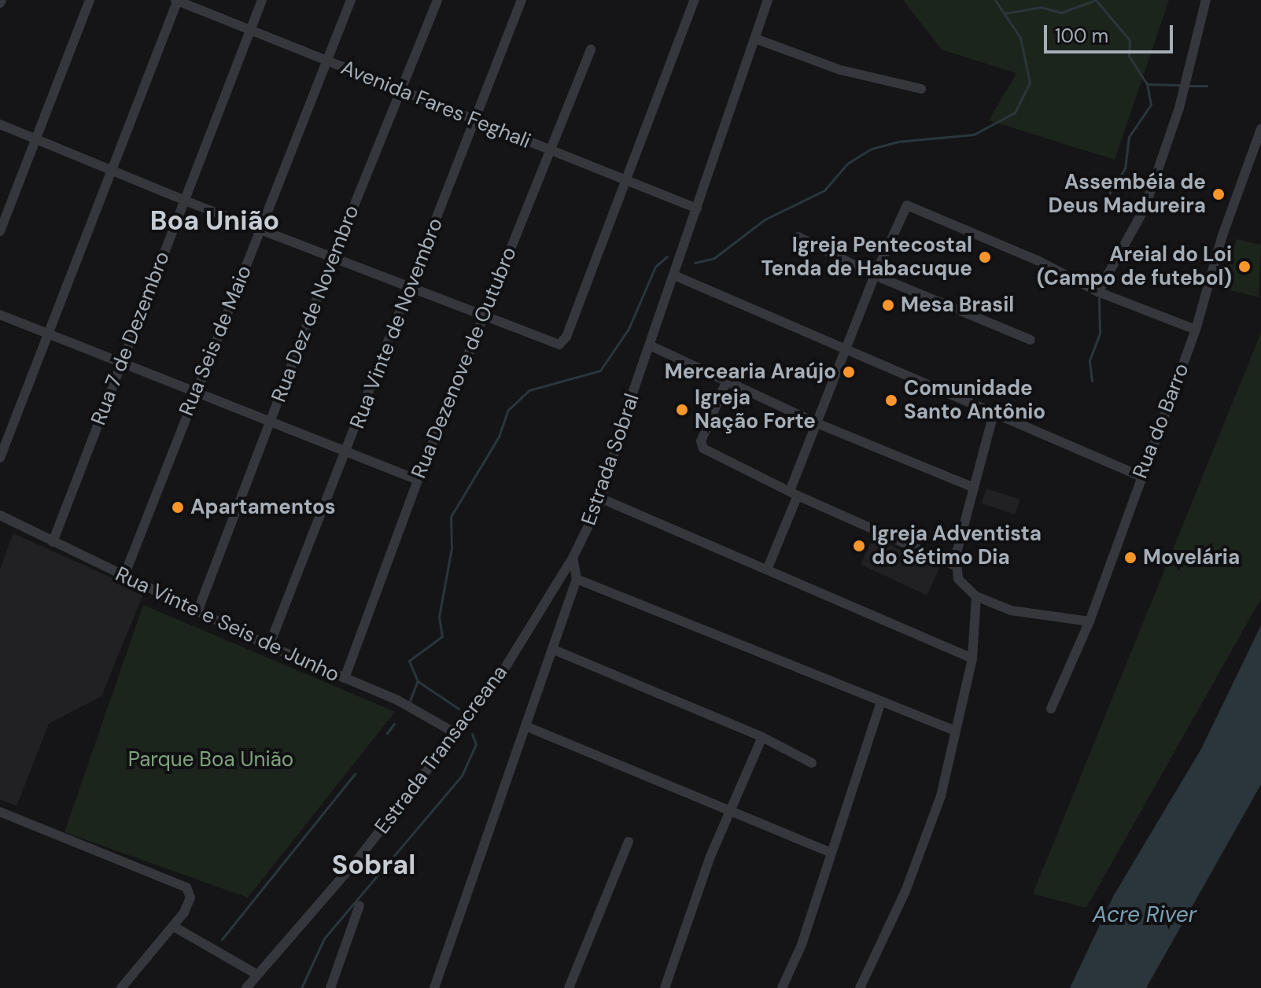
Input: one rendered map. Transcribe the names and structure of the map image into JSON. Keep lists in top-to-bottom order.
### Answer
{
  "streets": {
    "street": [
      "Avenida Fares Feghali",
      "Rua Dez de Novembro",
      "Rua Vinte de Novembro",
      "Rua 7 de Dezembro",
      "Rua Seis de Maio",
      "Rua Dezenove de Outubro",
      "Rua do Barro",
      "Estrada Sobral",
      "Rua Vinte e Seis de Junho",
      "Estrada Transacreana"
    ]
  },
  "crossings": [
    ["Avenida Fares Feghali", "Rua Dez de Novembro"],
    ["Avenida Fares Feghali", "Rua Vinte de Novembro"],
    ["Avenida Fares Feghali", "Rua 7 de Dezembro"],
    ["Avenida Fares Feghali", "Rua Seis de Maio"],
    ["Avenida Fares Feghali", "Rua Dezenove de Outubro"],
    ["Avenida Fares Feghali", "Estrada Sobral"],
    ["Rua Dez de Novembro", "Rua Vinte e Seis de Junho"],
    ["Rua Vinte de Novembro", "Rua Vinte e Seis de Junho"],
    ["Rua 7 de Dezembro", "Rua Vinte e Seis de Junho"],
    ["Rua Seis de Maio", "Rua Vinte e Seis de Junho"],
    ["Rua Dezenove de Outubro", "Rua Vinte e Seis de Junho"],
    ["Estrada Sobral", "Estrada Transacreana"],
    ["Rua Vinte e Seis de Junho", "Estrada Transacreana"]
  ],
  "districts": ["Boa União", "Sobral"],
  "water": ["Acre River"],
  "parks": ["Parque Boa União"],
  "places": [
    "Assembéia de Deus Madureira",
    "Igreja Pentecostal Tenda de Habacuque",
    "Areial do Loi (Campo de futebol)",
    "Mesa Brasil",
    "Mercearia Araújo",
    "Comunidade Santo Antônio",
    "Igreja Nação Forte",
    "Apartamentos",
    "Igreja Adventista do Sétimo Dia",
    "Movelária"
  ],
  "scale_bar": "100 m"
}
